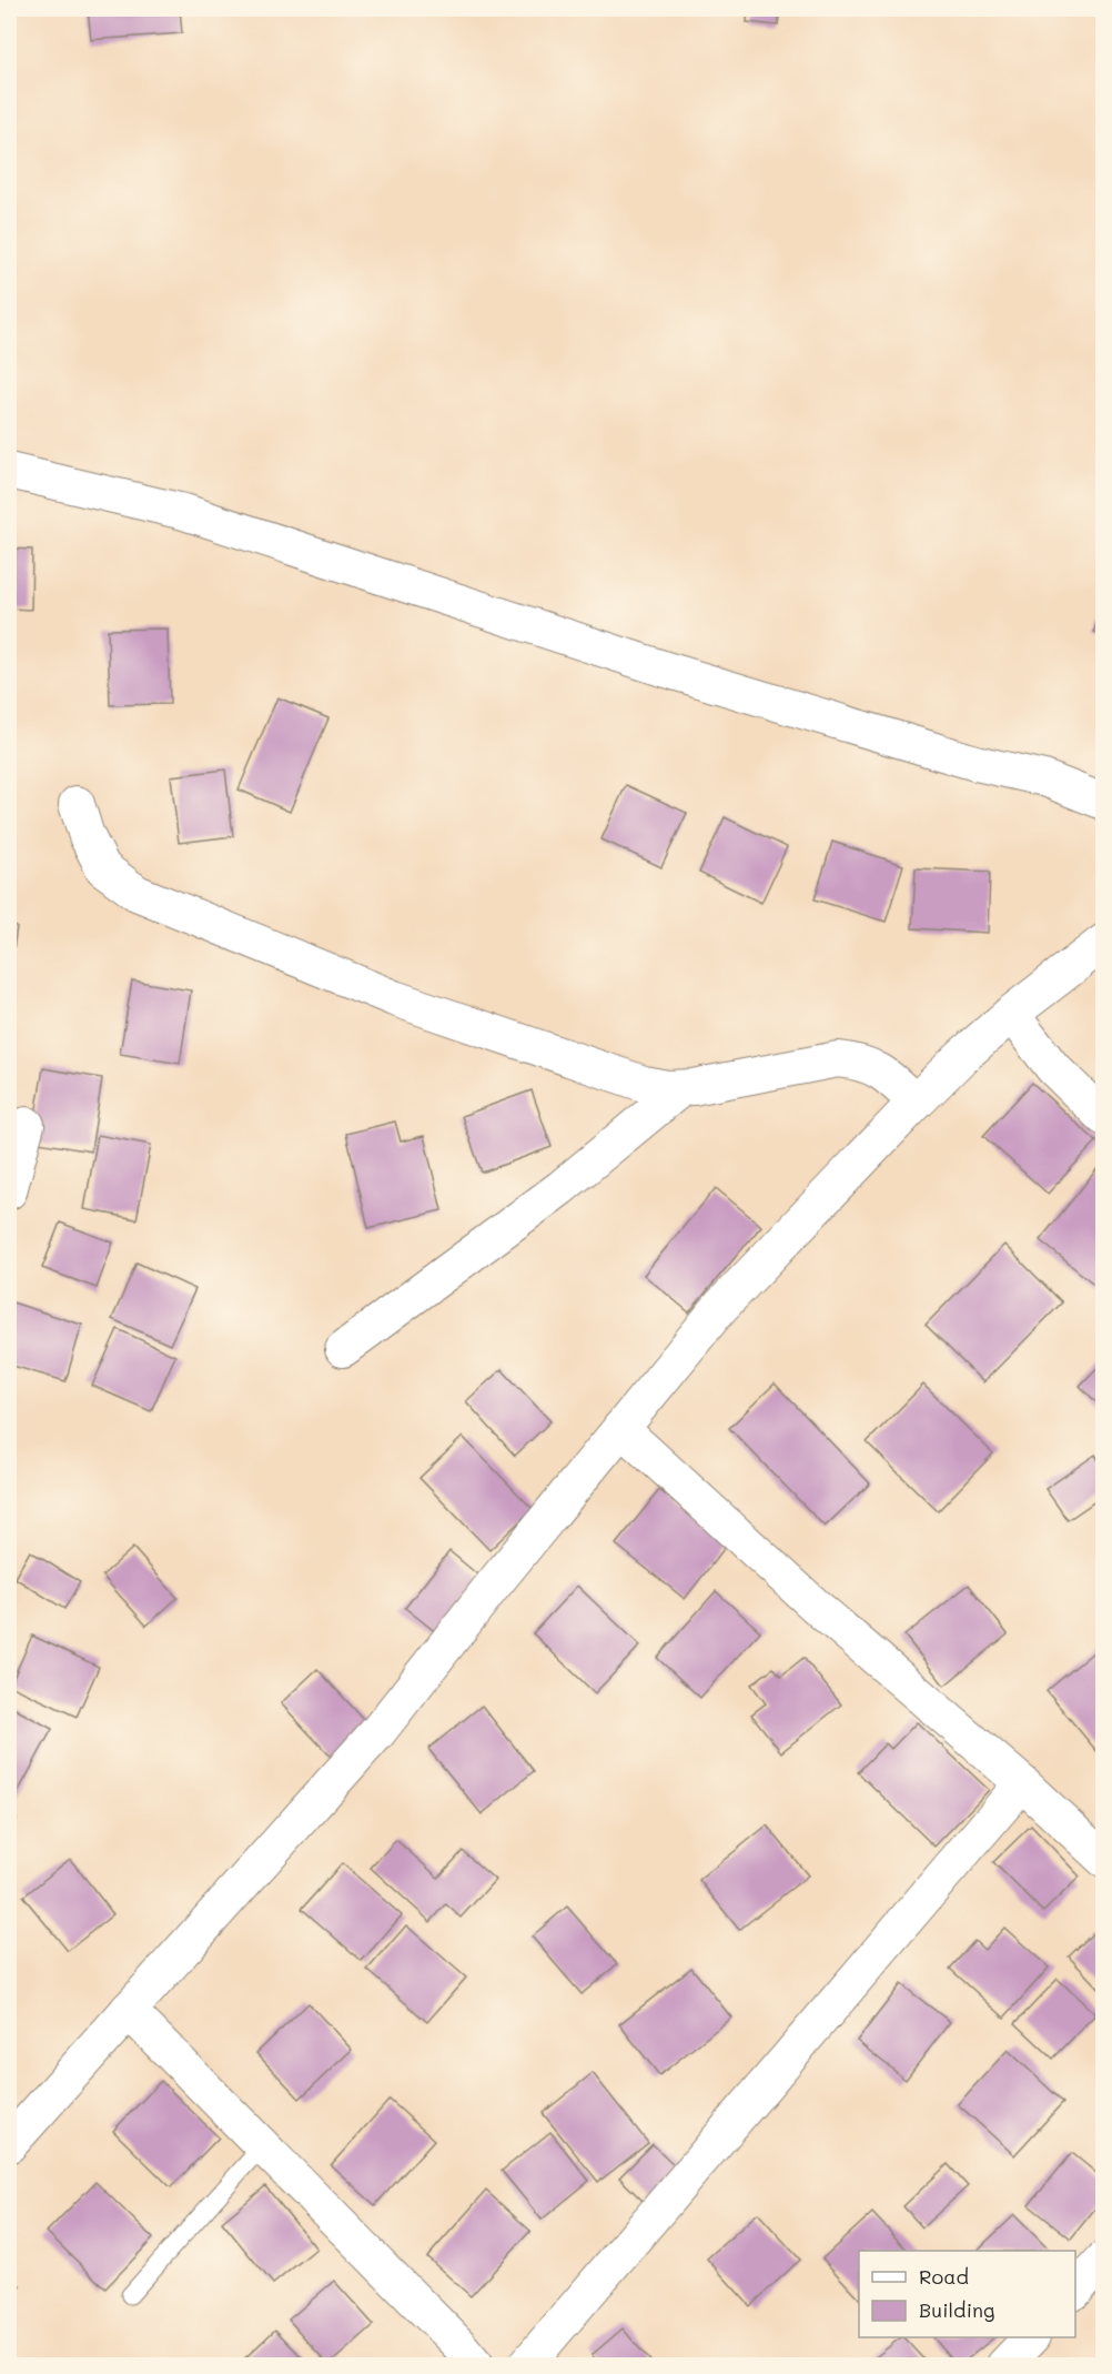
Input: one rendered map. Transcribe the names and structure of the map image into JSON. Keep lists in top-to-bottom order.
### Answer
{
  "legend": ["Road", "Building"]
}
